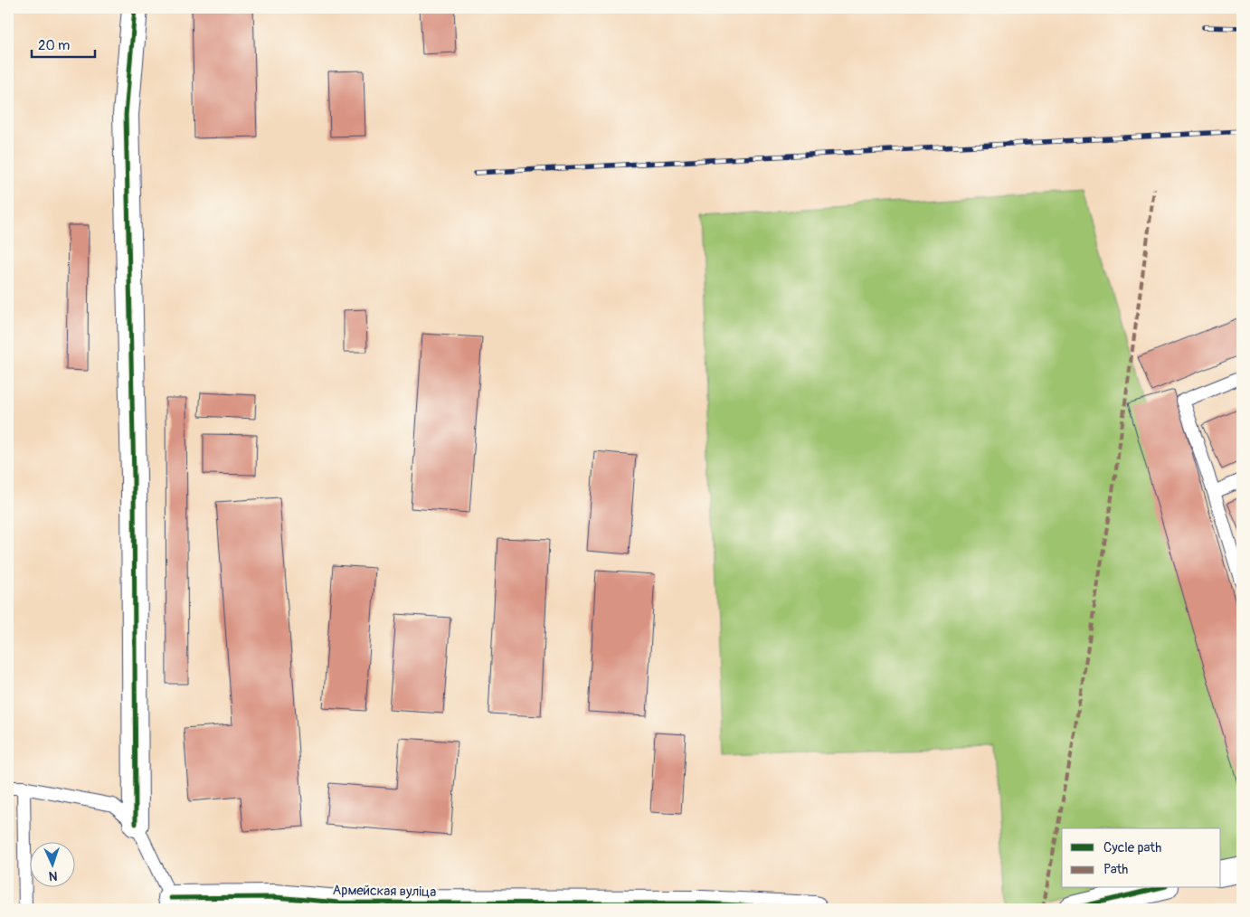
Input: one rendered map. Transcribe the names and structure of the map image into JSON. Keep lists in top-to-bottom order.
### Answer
{
  "streets": {
    "street": ["Армейская вуліца"]
  },
  "legend": ["Cycle path", "Path"],
  "scale_bar": "20 m",
  "north": "bottom"
}
